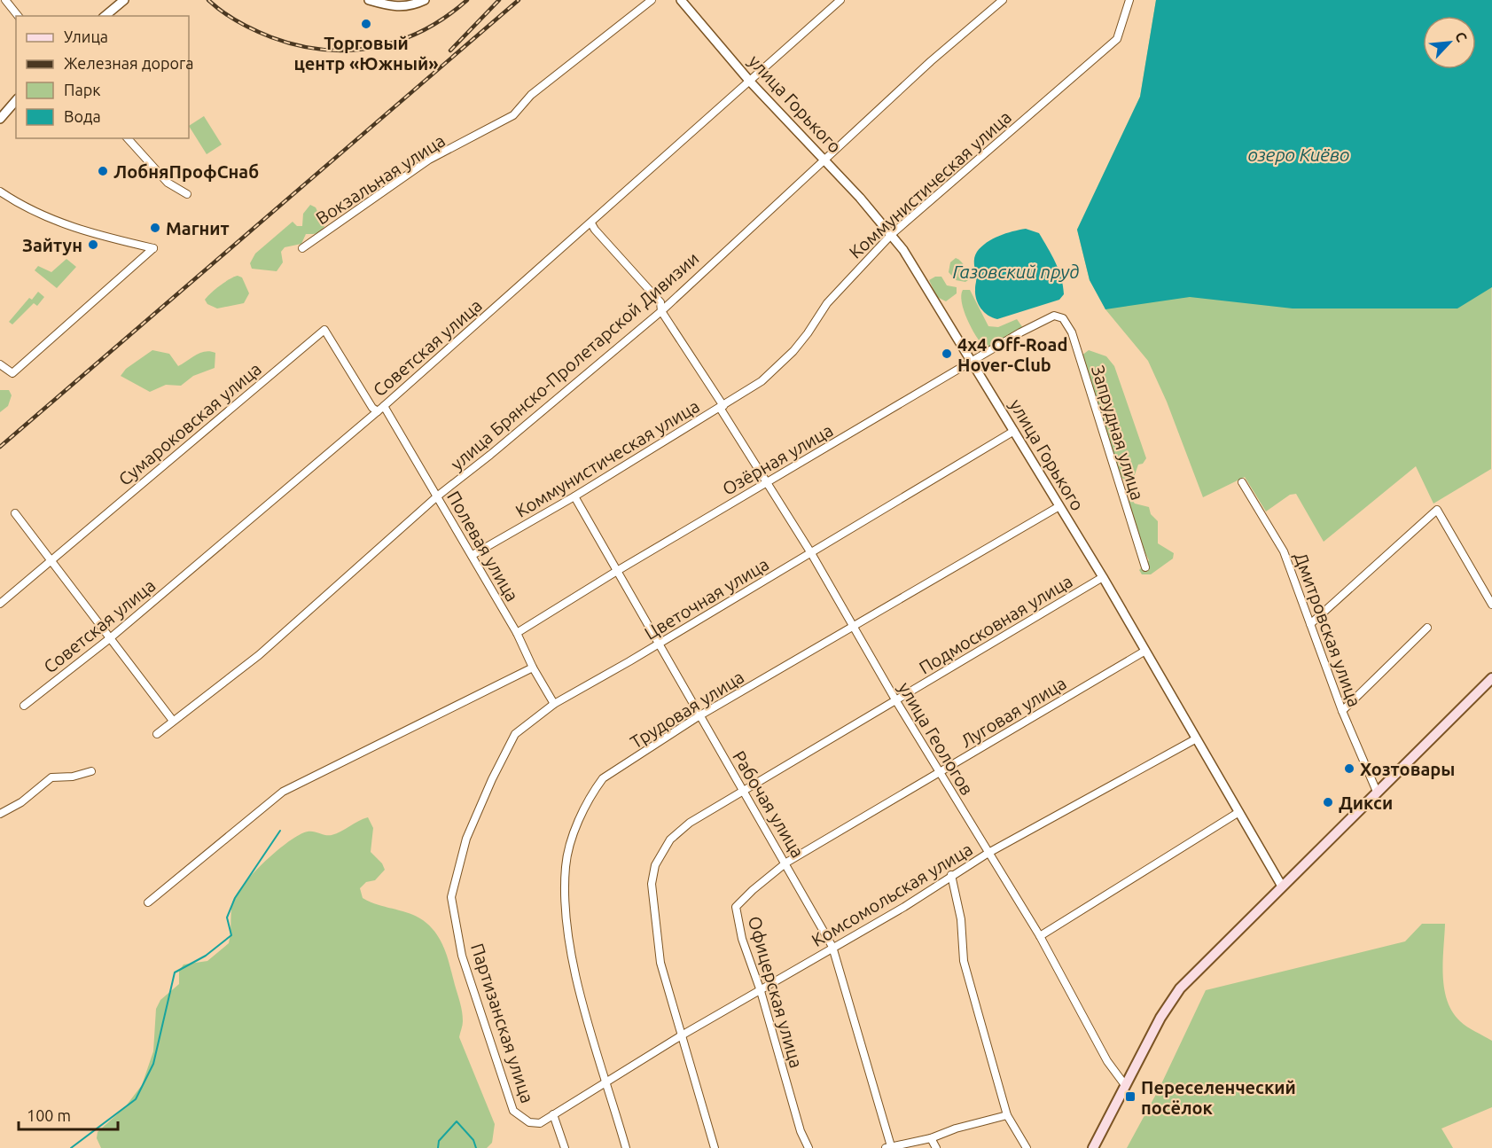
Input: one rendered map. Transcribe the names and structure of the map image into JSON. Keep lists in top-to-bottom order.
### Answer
{
  "streets": {
    "street": [
      "улица Горького",
      "Вокзальная улица",
      "Коммунистическая улица",
      "Советская улица",
      "улица Брянско-Пролетарской Дивизии",
      "Сумароковская улица",
      "Запрудная улица",
      "Озёрная улица",
      "Полевая улица",
      "Цветочная улица",
      "Подмосковная улица",
      "Дмитровская улица",
      "Трудовая улица",
      "Луговая улица",
      "улица Геологов",
      "Рабочая улица",
      "Комсомольская улица",
      "Офицерская улица",
      "Партизанская улица"
    ]
  },
  "crossings": [
    ["улица Горького", "Коммунистическая улица"],
    ["улица Горького", "Советская улица"],
    ["улица Горького", "улица Брянско-Пролетарской Дивизии"],
    ["улица Горького", "Озёрная улица"],
    ["улица Горького", "Цветочная улица"],
    ["улица Горького", "Подмосковная улица"],
    ["улица Горького", "Трудовая улица"],
    ["улица Горького", "Луговая улица"],
    ["улица Горького", "Комсомольская улица"],
    ["Коммунистическая улица", "Полевая улица"],
    ["Коммунистическая улица", "улица Геологов"],
    ["Коммунистическая улица", "Рабочая улица"],
    ["Советская улица", "Сумароковская улица"],
    ["Советская улица", "Полевая улица"],
    ["Советская улица", "улица Геологов"],
    ["улица Брянско-Пролетарской Дивизии", "Полевая улица"],
    ["улица Брянско-Пролетарской Дивизии", "улица Геологов"],
    ["Запрудная улица", "Озёрная улица"],
    ["Озёрная улица", "Полевая улица"],
    ["Озёрная улица", "улица Геологов"],
    ["Озёрная улица", "Рабочая улица"],
    ["Полевая улица", "Цветочная улица"],
    ["Цветочная улица", "улица Геологов"],
    ["Цветочная улица", "Рабочая улица"],
    ["Цветочная улица", "Партизанская улица"],
    ["Подмосковная улица", "улица Геологов"],
    ["Подмосковная улица", "Рабочая улица"],
    ["Подмосковная улица", "Комсомольская улица"],
    ["Трудовая улица", "улица Геологов"],
    ["Трудовая улица", "Рабочая улица"],
    ["Трудовая улица", "Комсомольская улица"],
    ["Трудовая улица", "Партизанская улица"],
    ["Луговая улица", "улица Геологов"],
    ["Луговая улица", "Рабочая улица"],
    ["Луговая улица", "Офицерская улица"],
    ["улица Геологов", "Комсомольская улица"],
    ["Рабочая улица", "Комсомольская улица"],
    ["Рабочая улица", "Офицерская улица"],
    ["Комсомольская улица", "Офицерская улица"],
    ["Комсомольская улица", "Партизанская улица"]
  ],
  "water": ["озеро Киёво", "Газовский пруд"],
  "places": {
    "other": [
      "Торговый центр «Южный»",
      "ЛобняПрофСнаб",
      "Магнит",
      "Зайтун",
      "4x4 Off-Road Hover-Club",
      "Хозтовары",
      "Дикси"
    ],
    "transit": ["Переселенческий посёлок"]
  },
  "legend": [
    "Улица",
    "Железная дорога",
    "Парк",
    "Вода"
  ],
  "scale_bar": "100 m",
  "north": "top right"
}
